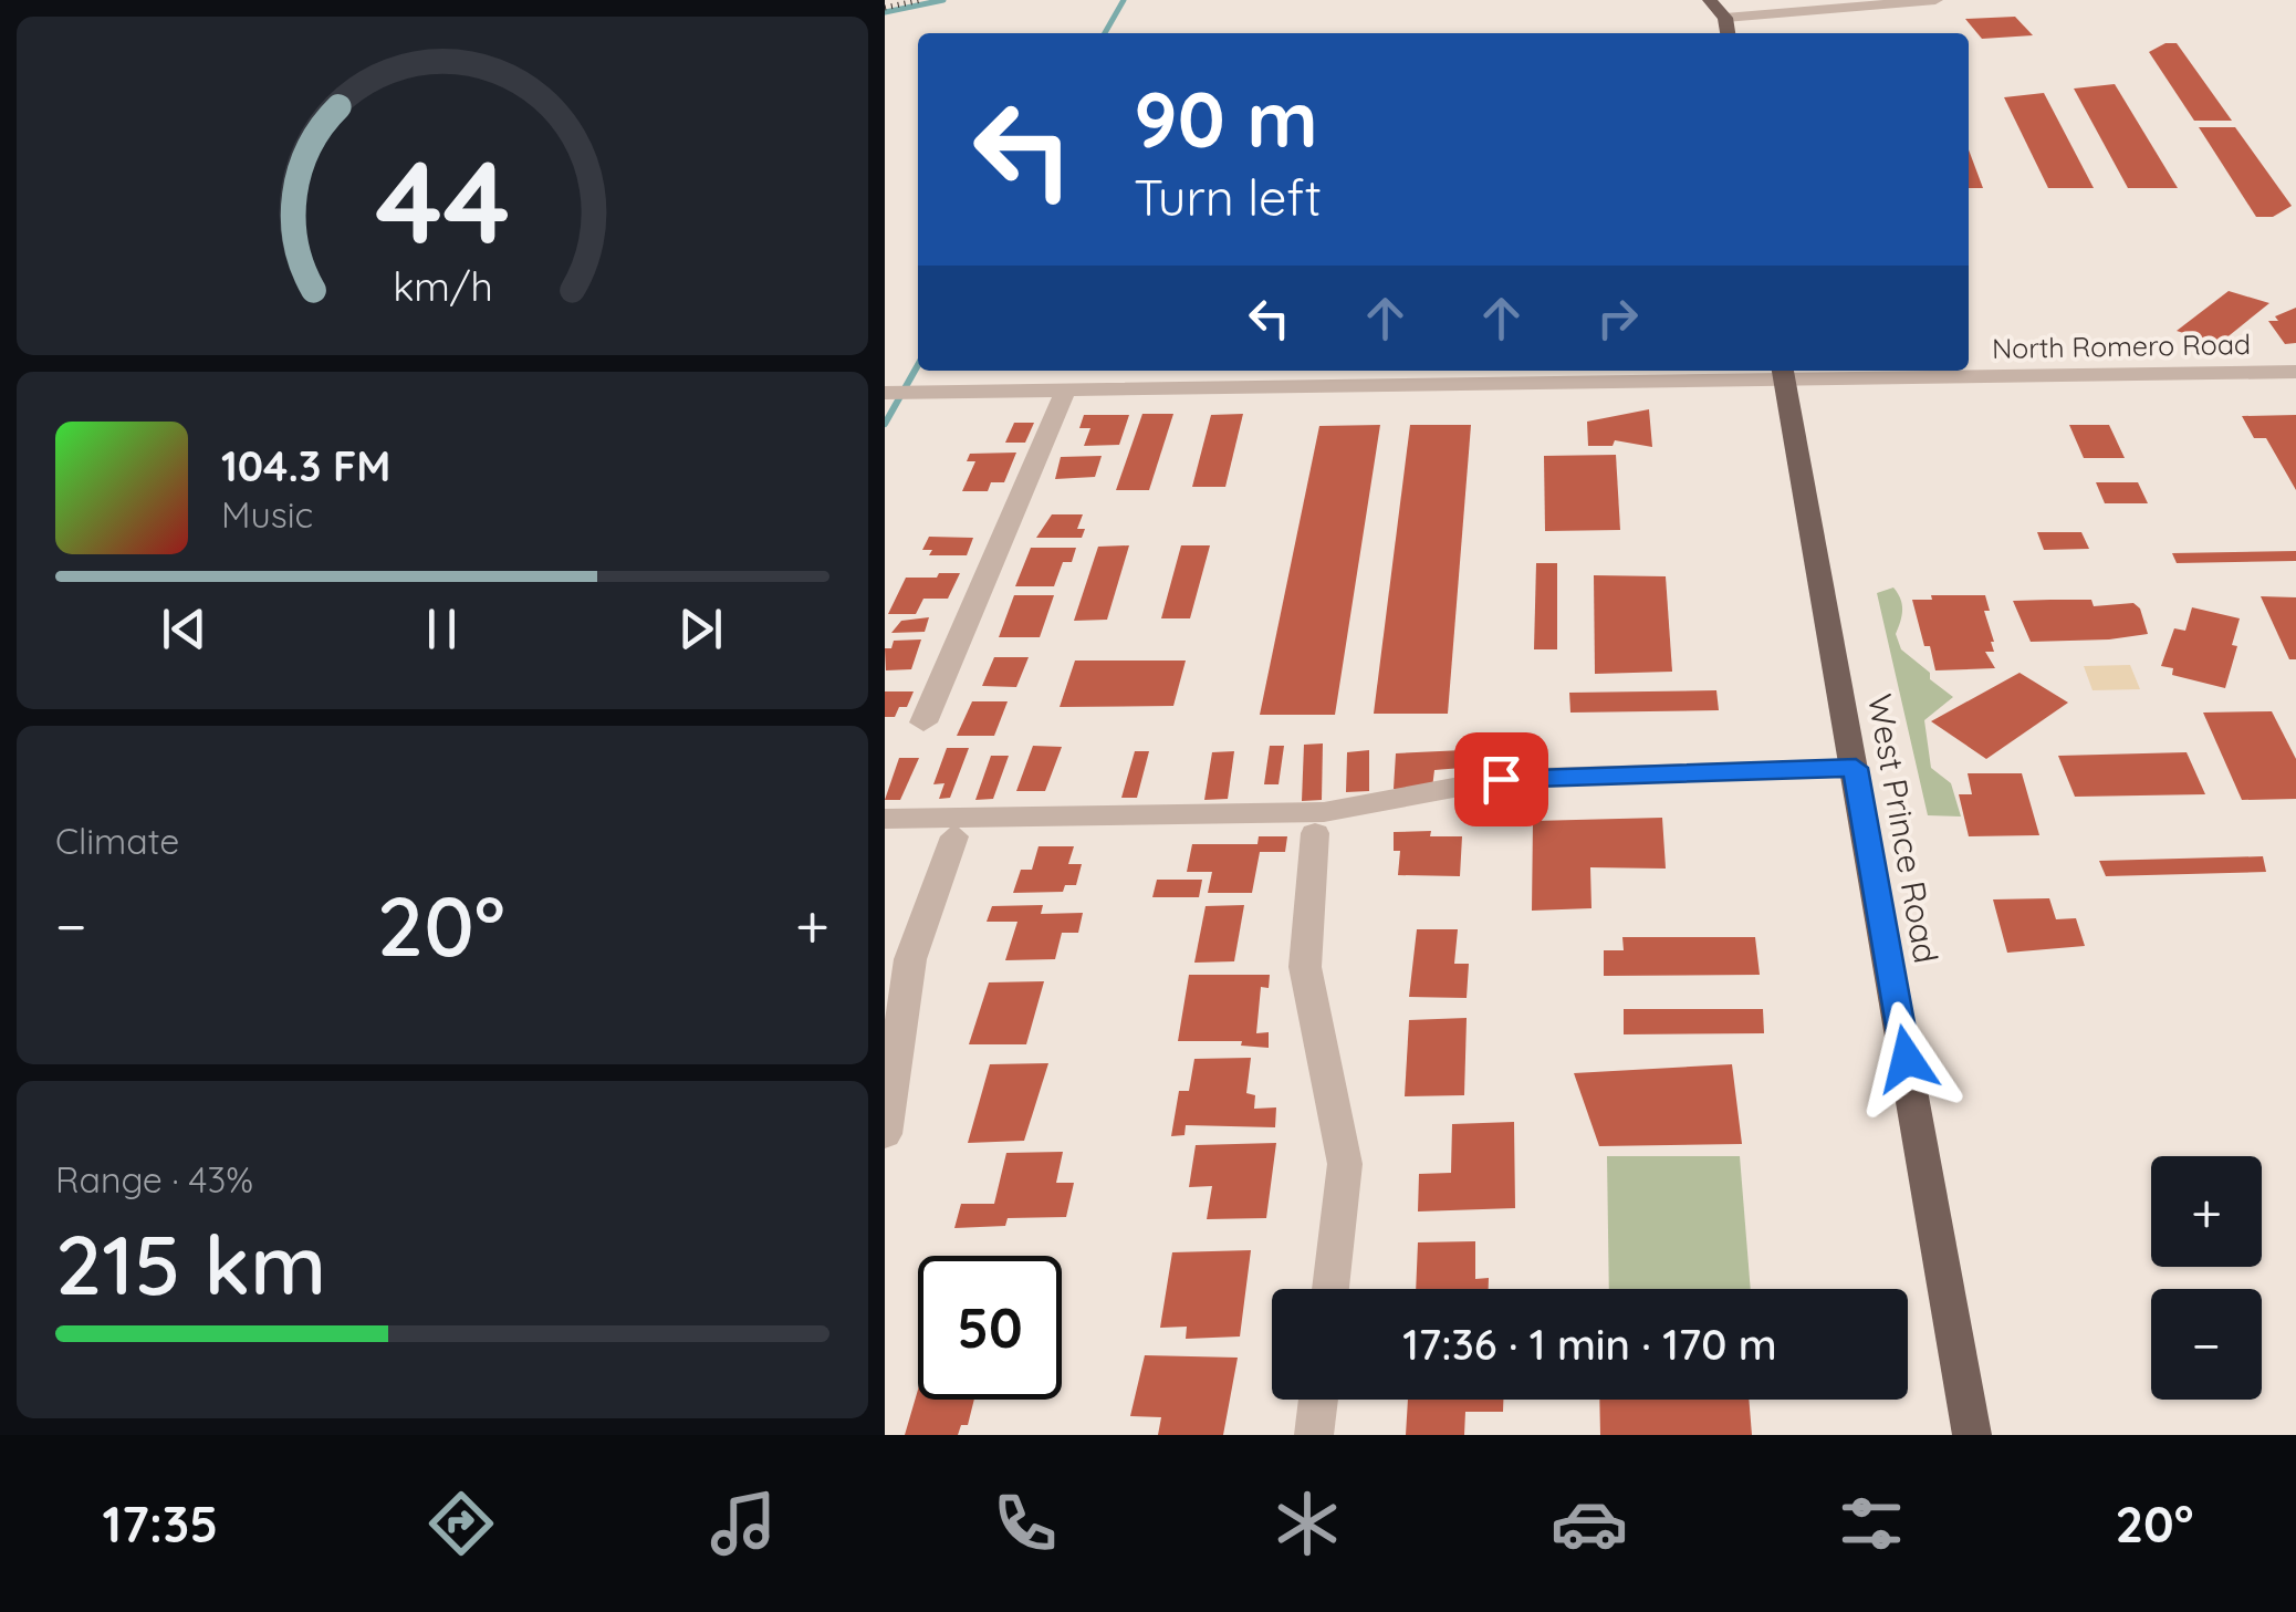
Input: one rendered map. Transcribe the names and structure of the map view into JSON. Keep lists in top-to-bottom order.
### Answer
{
  "streets": {
    "main road": ["West Prince Road"],
    "street": ["North Romero Road"]
  },
  "crossings": [
    ["North Romero Road", "West Prince Road"]
  ],
  "page": {
    "turn": ["90 m", "Turn left"],
    "song": ["104.3 FM", "Music"],
    "tile": [
      "Climate",
      ["Range · 43%", "215 km"]
    ],
    "heat": ["−", "20°", "+"],
    "map_buttons": ["+", "−"],
    "limit": "50",
    "trip": "17:36 · 1 min · 170 m",
    "tabs": ["17:35", "20°"],
    "gauge": ["44", "km/h"]
  }
}
